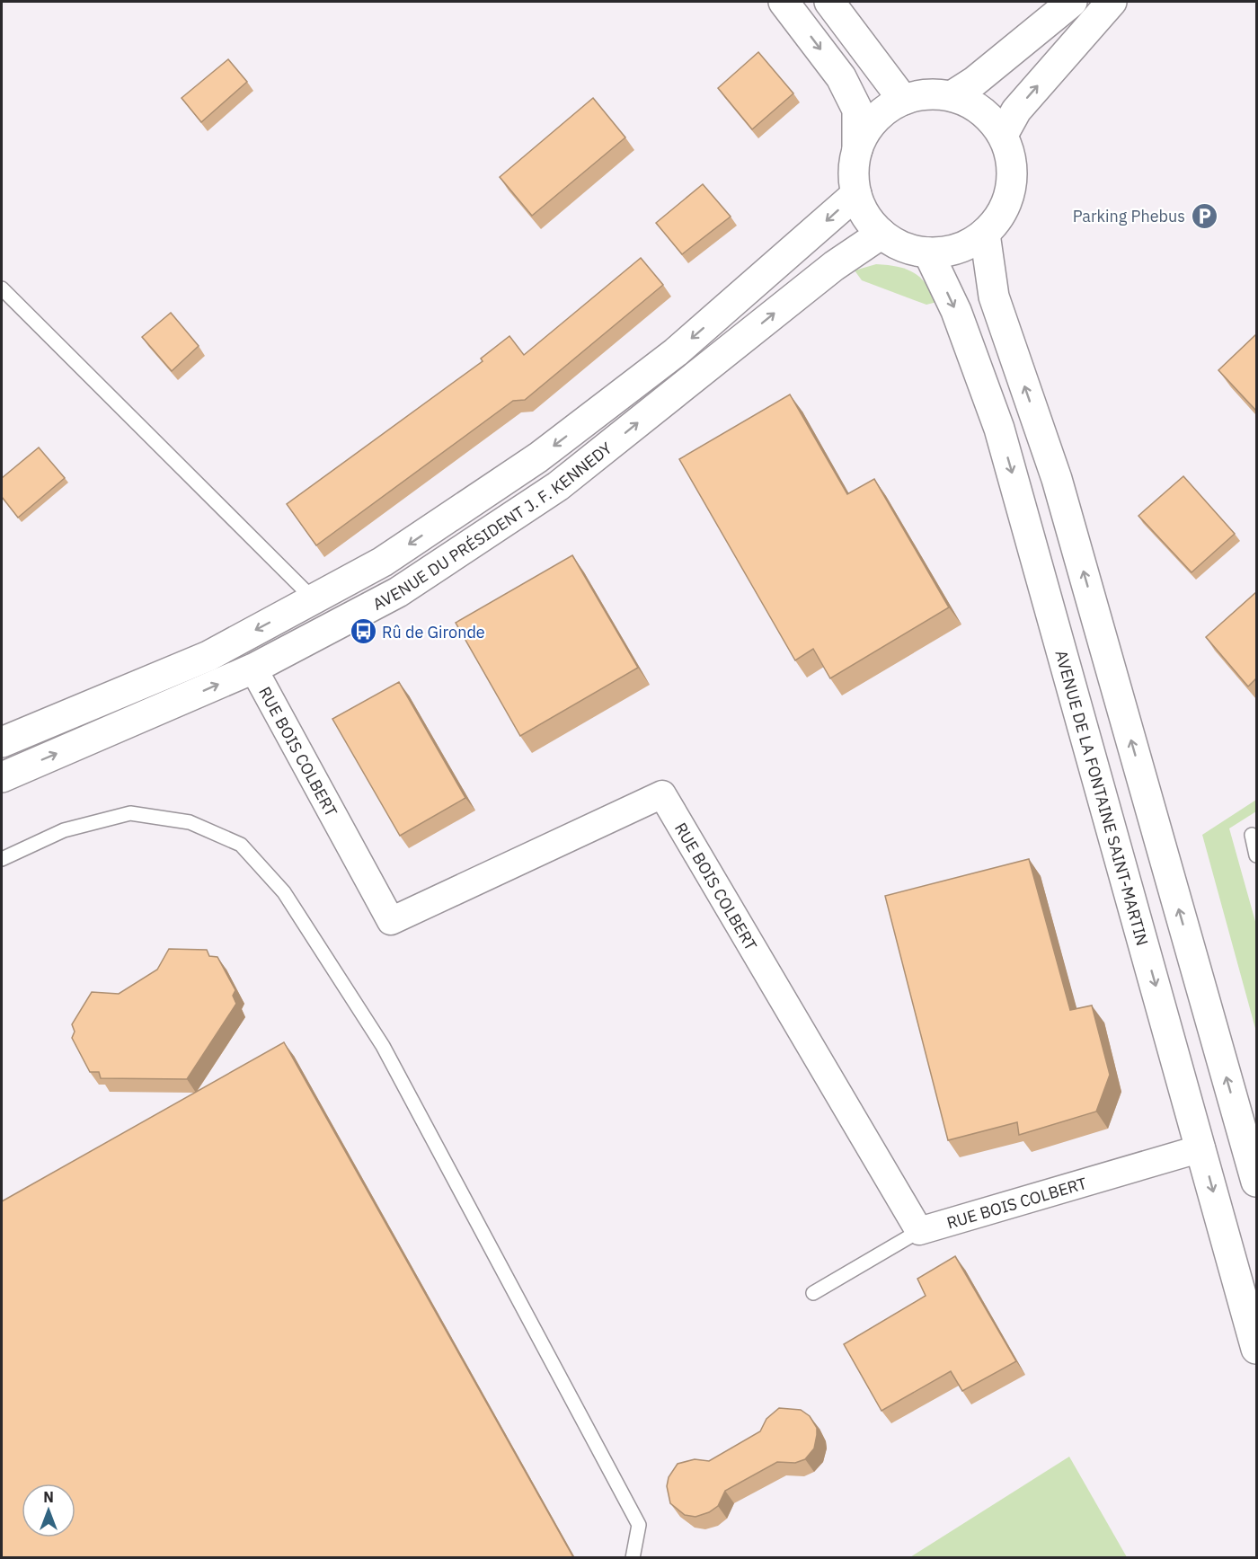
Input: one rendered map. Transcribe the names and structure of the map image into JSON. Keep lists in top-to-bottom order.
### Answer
{
  "streets": {
    "main road": ["AVENUE DU PRÉSIDENT J. F. KENNEDY", "AVENUE DE LA FONTAINE SAINT-MARTIN"],
    "street": ["RUE BOIS COLBERT"]
  },
  "crossings": [
    ["AVENUE DU PRÉSIDENT J. F. KENNEDY", "RUE BOIS COLBERT"],
    ["AVENUE DU PRÉSIDENT J. F. KENNEDY", "AVENUE DE LA FONTAINE SAINT-MARTIN"],
    ["RUE BOIS COLBERT", "AVENUE DE LA FONTAINE SAINT-MARTIN"]
  ],
  "places": {
    "parking": ["Parking Phebus"],
    "bus stop": ["Rû de Gironde"]
  },
  "north": "top"
}
